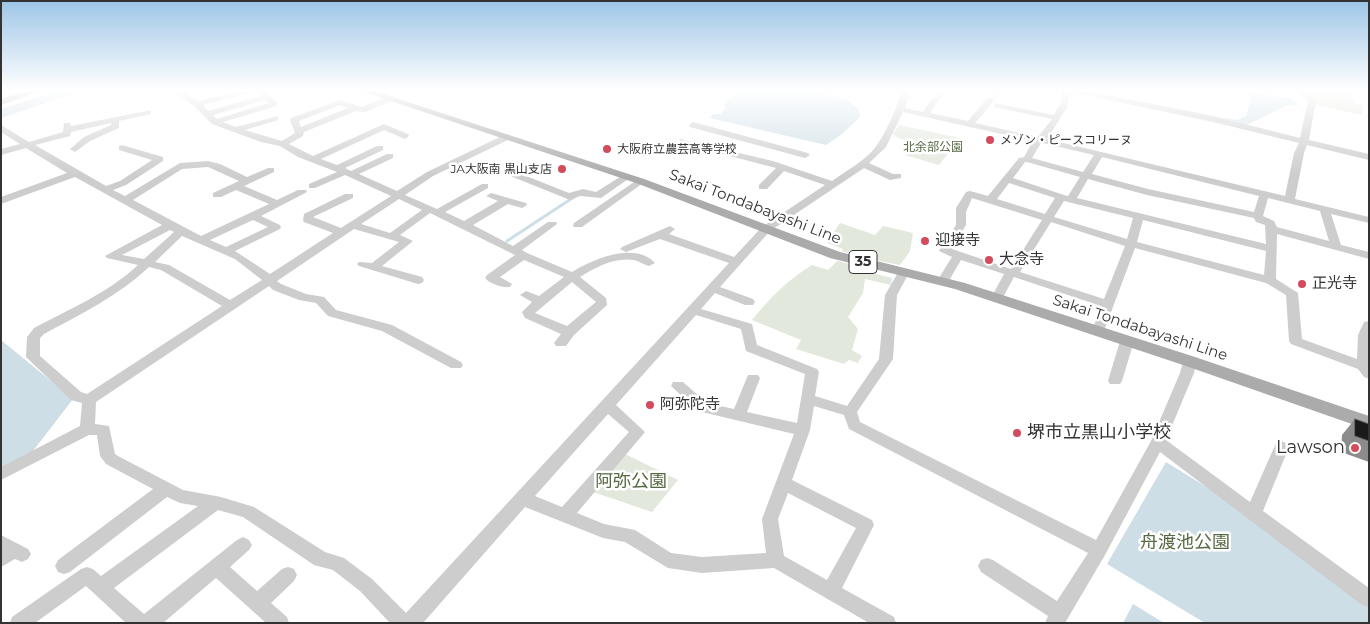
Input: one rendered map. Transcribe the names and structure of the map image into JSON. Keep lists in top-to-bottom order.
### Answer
{
  "streets": {
    "main road": ["Sakai Tondabayashi Line", "35"]
  },
  "parks": ["北余部公園", "阿弥公園", "舟渡池公園"],
  "places": [
    "メゾン・ピースコリーヌ",
    "大阪府立農芸高等学校",
    "JA大阪南 黒山支店",
    "迎接寺",
    "大念寺",
    "正光寺",
    "阿弥陀寺",
    "堺市立黒山小学校",
    "Lawson"
  ]
}
